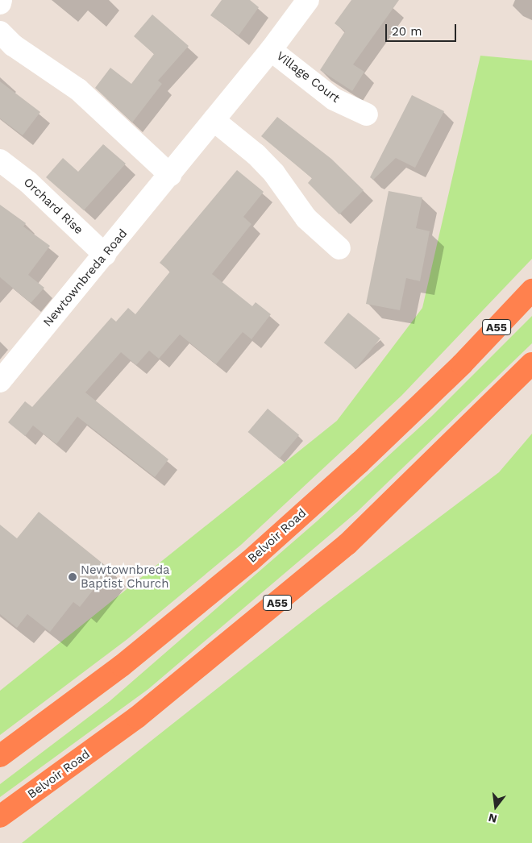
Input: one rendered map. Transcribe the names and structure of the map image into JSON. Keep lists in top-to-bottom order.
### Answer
{
  "streets": {
    "highway": ["A55", "Belvoir Road"],
    "street": ["Village Court", "Orchard Rise", "Newtownbreda Road"]
  },
  "crossings": [
    ["Village Court", "Newtownbreda Road"],
    ["Orchard Rise", "Newtownbreda Road"]
  ],
  "places": ["Newtownbreda Baptist Church"],
  "scale_bar": "20 m",
  "north": "bottom"
}
